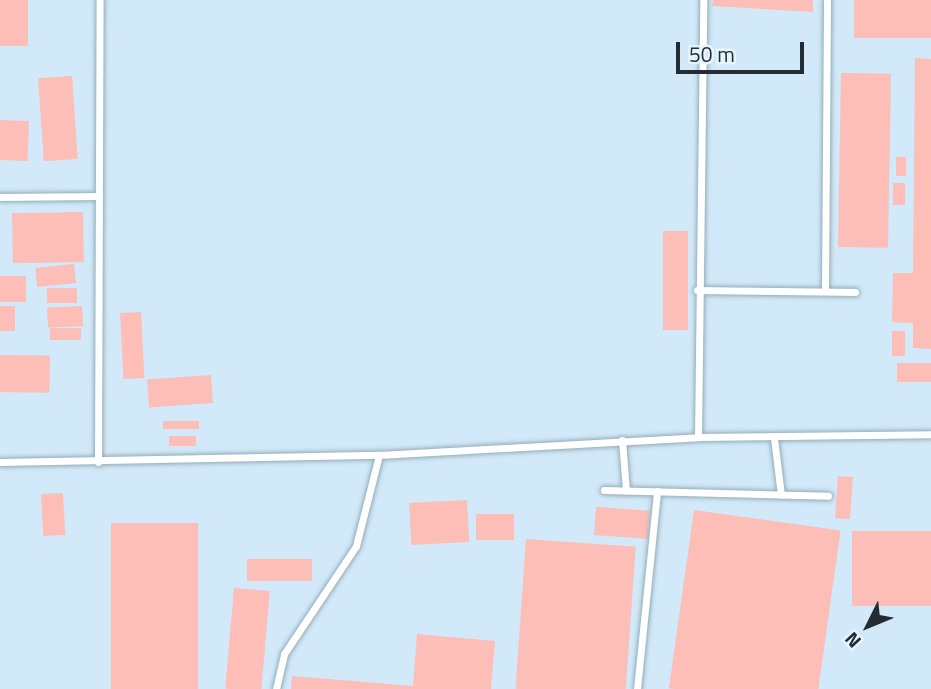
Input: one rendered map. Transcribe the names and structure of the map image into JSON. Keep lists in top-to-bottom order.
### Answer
{
  "scale_bar": "50 m",
  "north": "bottom left"
}
